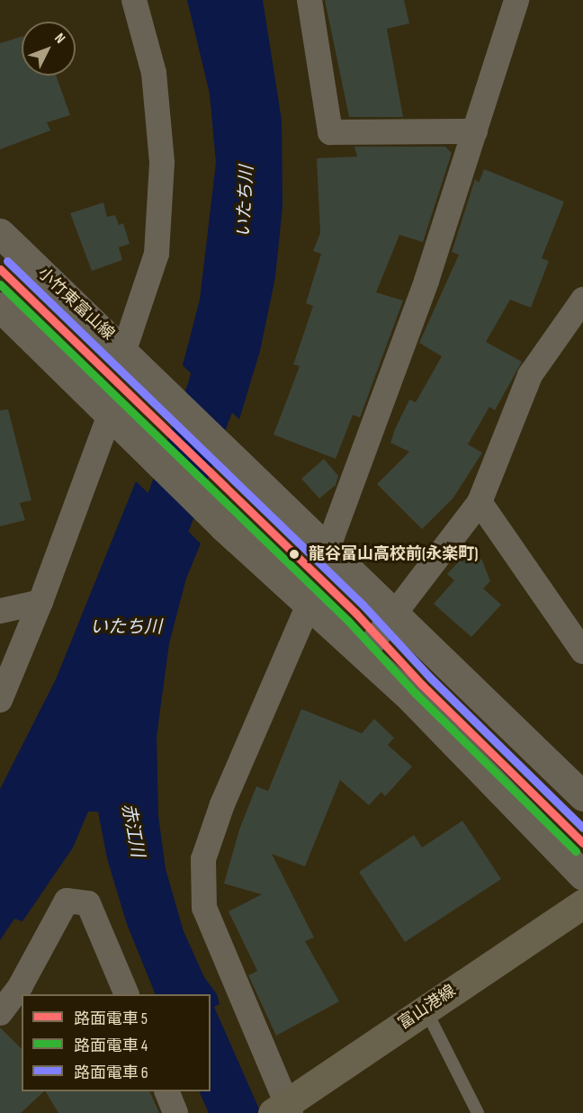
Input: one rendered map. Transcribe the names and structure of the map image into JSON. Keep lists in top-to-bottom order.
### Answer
{
  "streets": {
    "main road": ["富山港線"],
    "street": ["小竹東富山線"]
  },
  "water": ["いたち川", "赤江川"],
  "places": ["龍谷富山高校前(永楽町)"],
  "lines": ["tram line 6", "tram line 5", "tram line 4"],
  "legend": ["路面電車 5", "路面電車 4", "路面電車 6"],
  "north": "top right"
}
